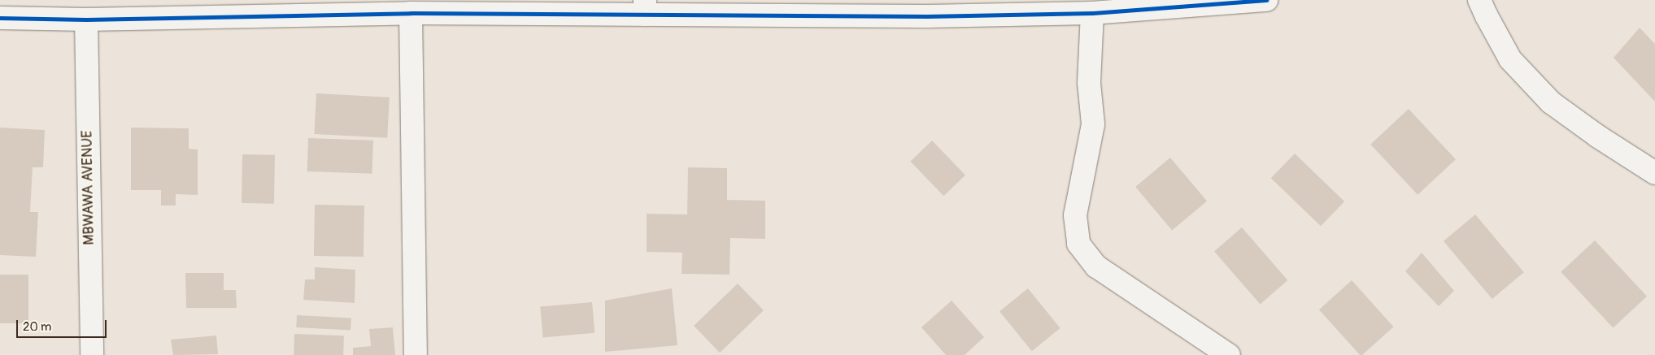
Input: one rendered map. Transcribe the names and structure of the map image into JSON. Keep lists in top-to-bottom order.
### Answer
{
  "streets": {
    "street": ["MBWAWA AVENUE"]
  },
  "scale_bar": "20 m"
}
